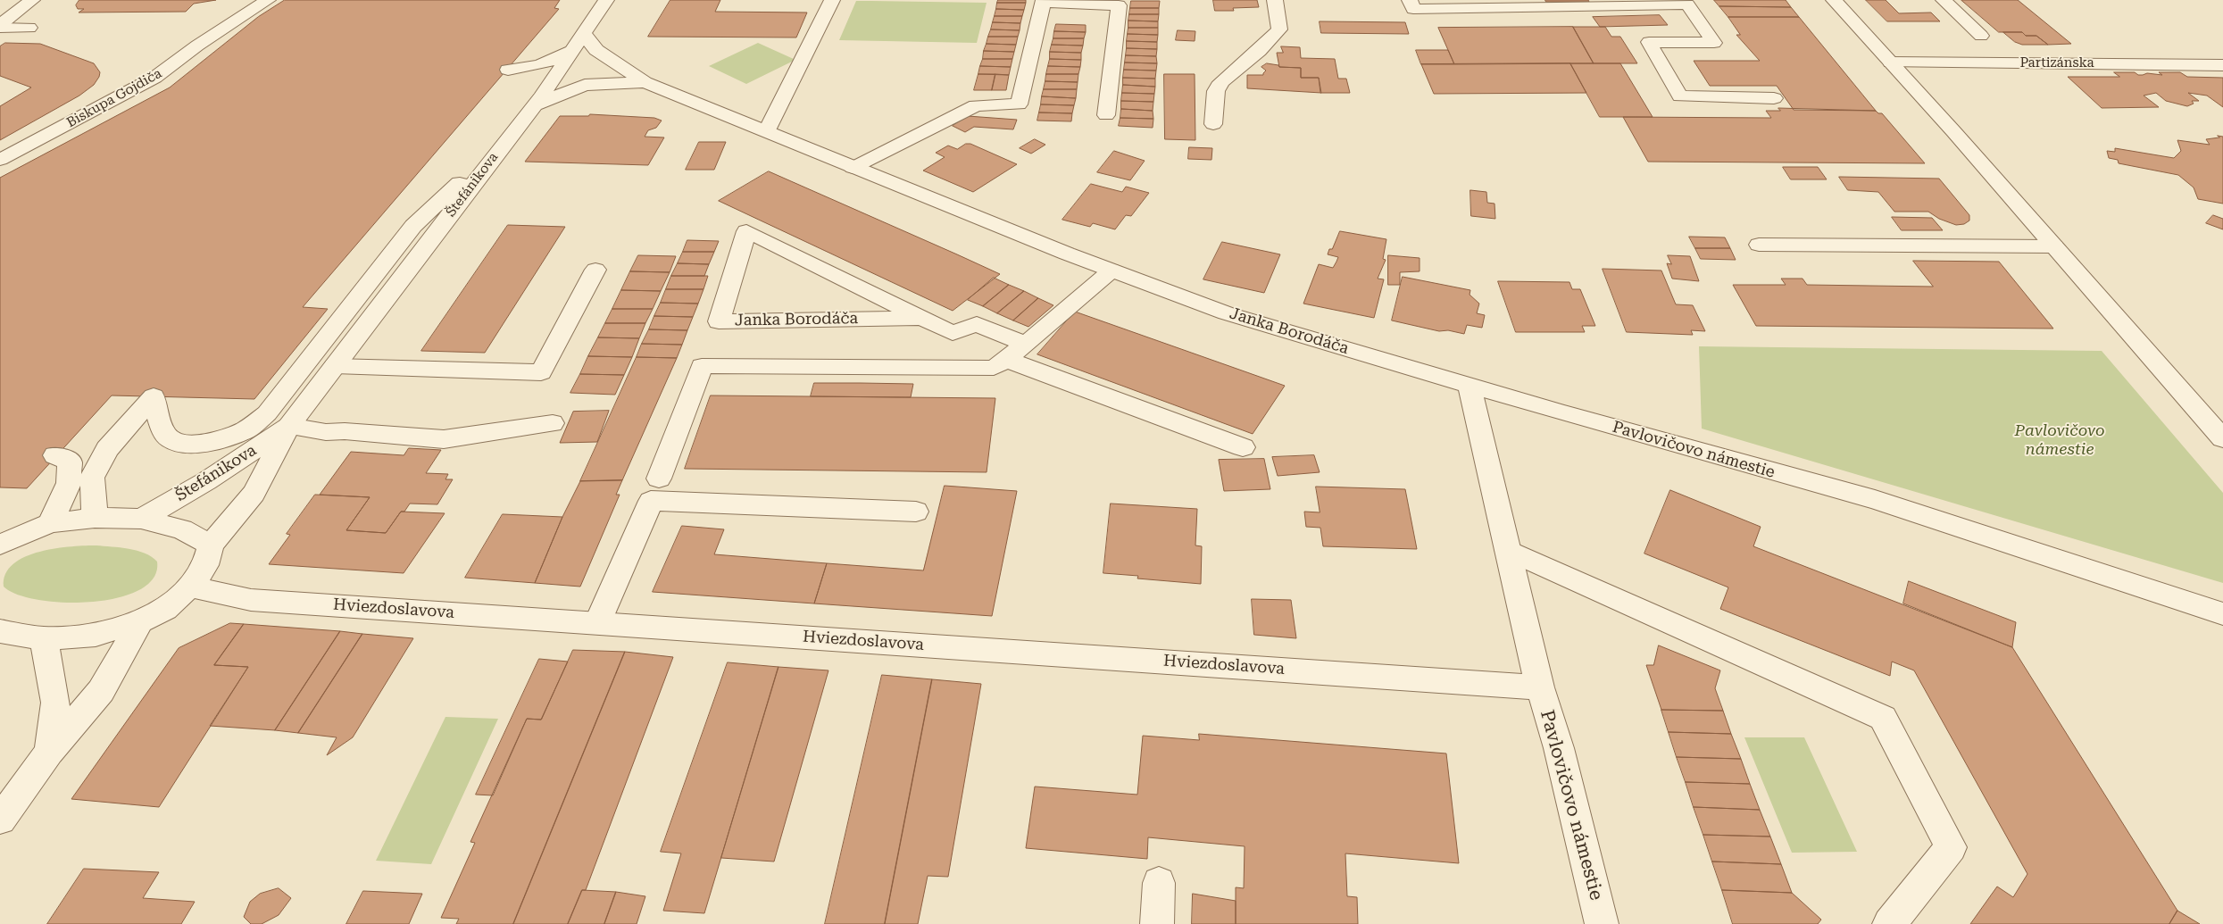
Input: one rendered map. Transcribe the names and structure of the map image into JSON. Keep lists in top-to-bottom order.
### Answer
{
  "streets": {
    "street": [
      "Partizánska",
      "Biskupa Gojdiča",
      "Štefánikova",
      "Janka Borodáča",
      "Pavlovičovo námestie",
      "Hviezdoslavova"
    ]
  },
  "crossings": [
    ["Štefánikova", "Janka Borodáča"],
    ["Štefánikova", "Hviezdoslavova"],
    ["Janka Borodáča", "Pavlovičovo námestie"],
    ["Pavlovičovo námestie", "Hviezdoslavova"]
  ],
  "parks": ["Pavlovičovo námestie"]
}
